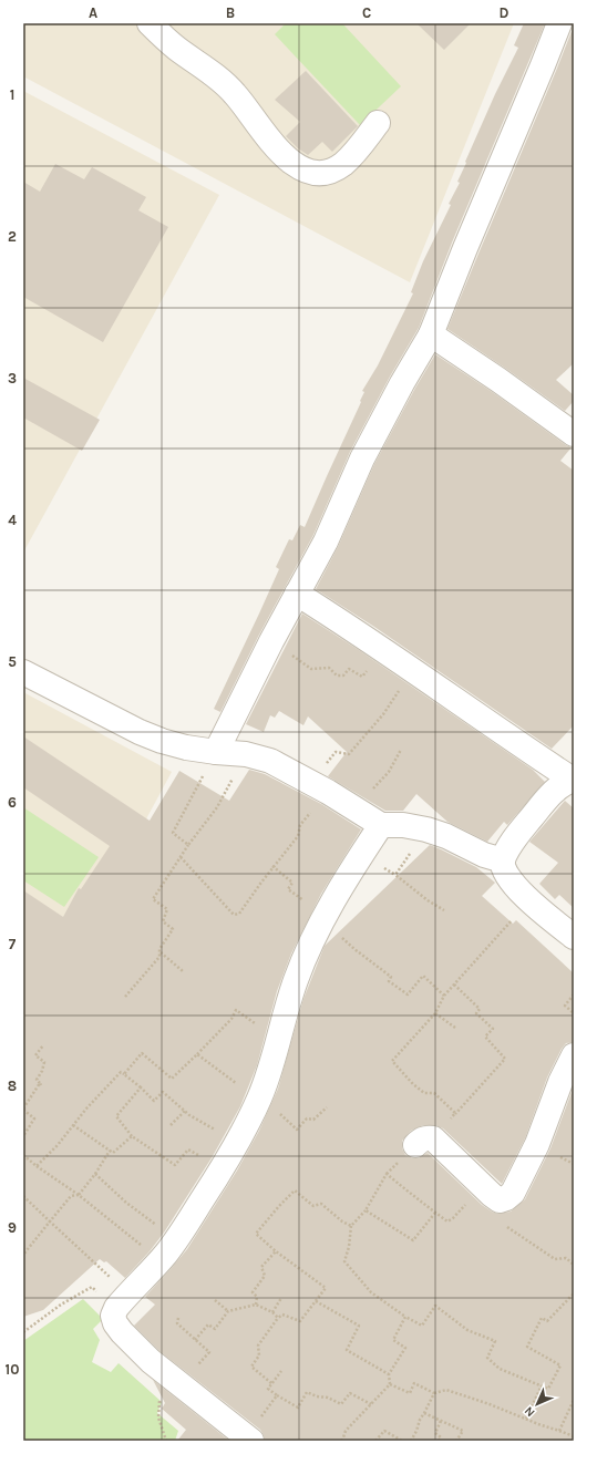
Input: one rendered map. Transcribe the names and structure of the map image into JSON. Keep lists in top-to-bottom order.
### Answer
{
  "north": "bottom left",
  "grid": {
    "columns": [
      "A",
      "B",
      "C",
      "D"
    ],
    "rows": [
      "1",
      "2",
      "3",
      "4",
      "5",
      "6",
      "7",
      "8",
      "9",
      "10"
    ]
  }
}
